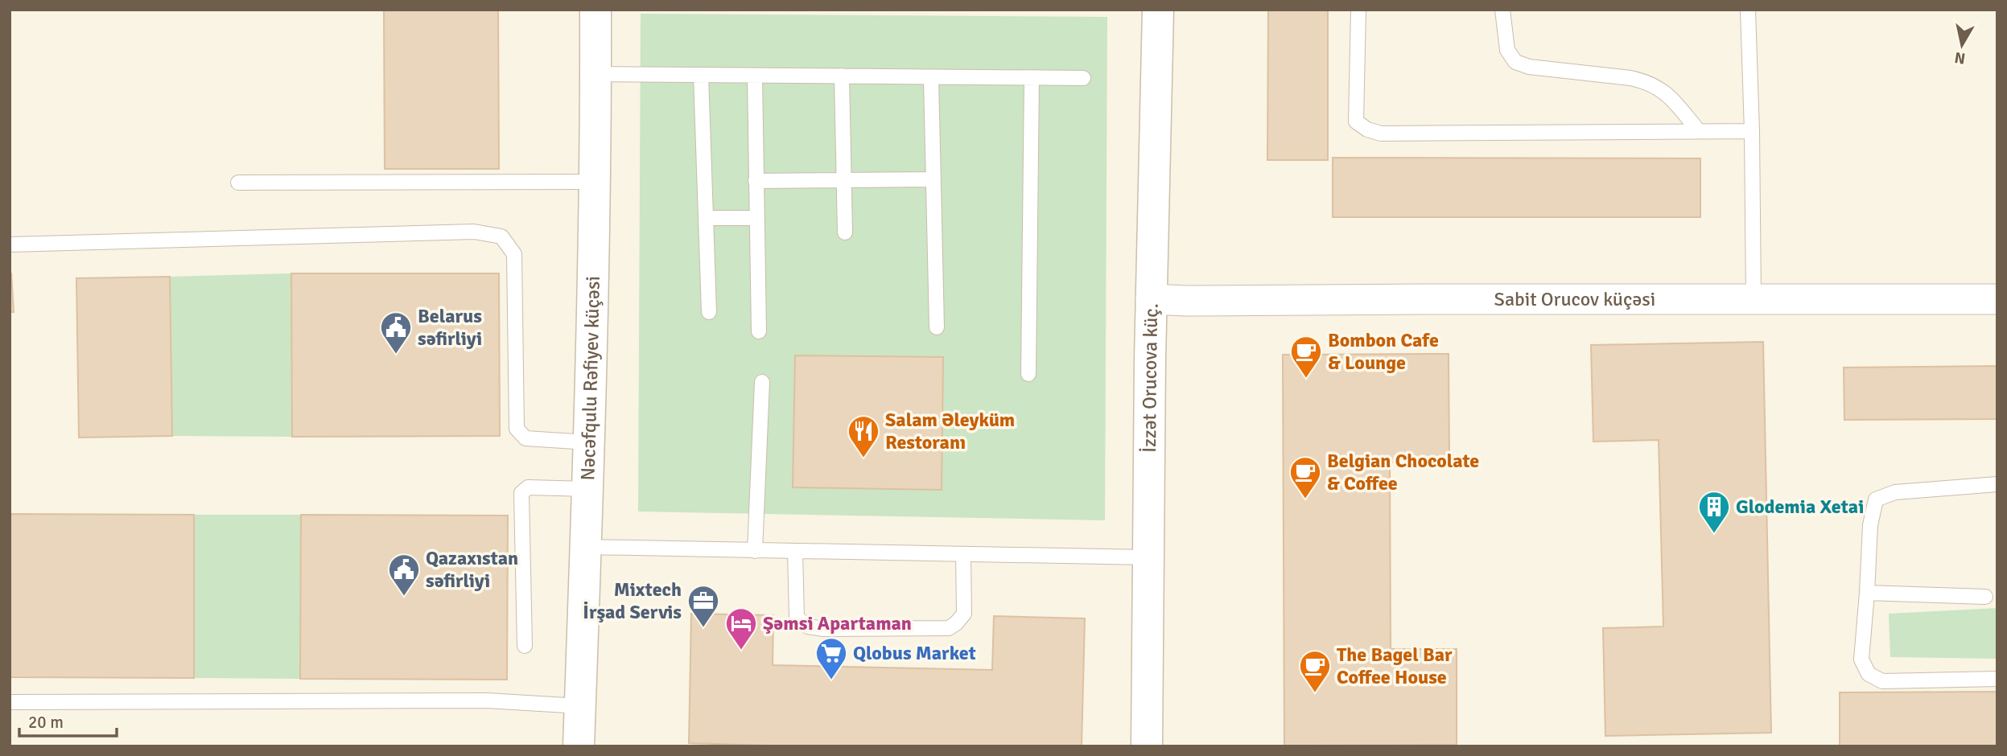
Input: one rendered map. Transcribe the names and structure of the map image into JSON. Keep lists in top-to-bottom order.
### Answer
{
  "streets": {
    "main road": ["Nəcəfqulu Rəfiyev küçəsi", "İzzət Orucova küç."],
    "street": ["Sabit Orucov küçəsi"]
  },
  "crossings": [
    ["Sabit Orucov küçəsi", "İzzət Orucova küç."]
  ],
  "places": {
    "public building": ["Belarus səfirliyi", "Qazaxıstan səfirliyi"],
    "cafe": ["Bombon Cafe & Lounge", "Belgian Chocolate & Coffee", "The Bagel Bar Coffee House"],
    "restaurant": ["Salam Əleyküm Restoranı"],
    "building": ["Glodemia Xetai"],
    "office": ["Mixtech İrşad Servis"],
    "hotel": ["Şəmsi Apartaman"],
    "supermarket": ["Qlobus Market"]
  },
  "scale_bar": "20 m",
  "north": "bottom"
}
